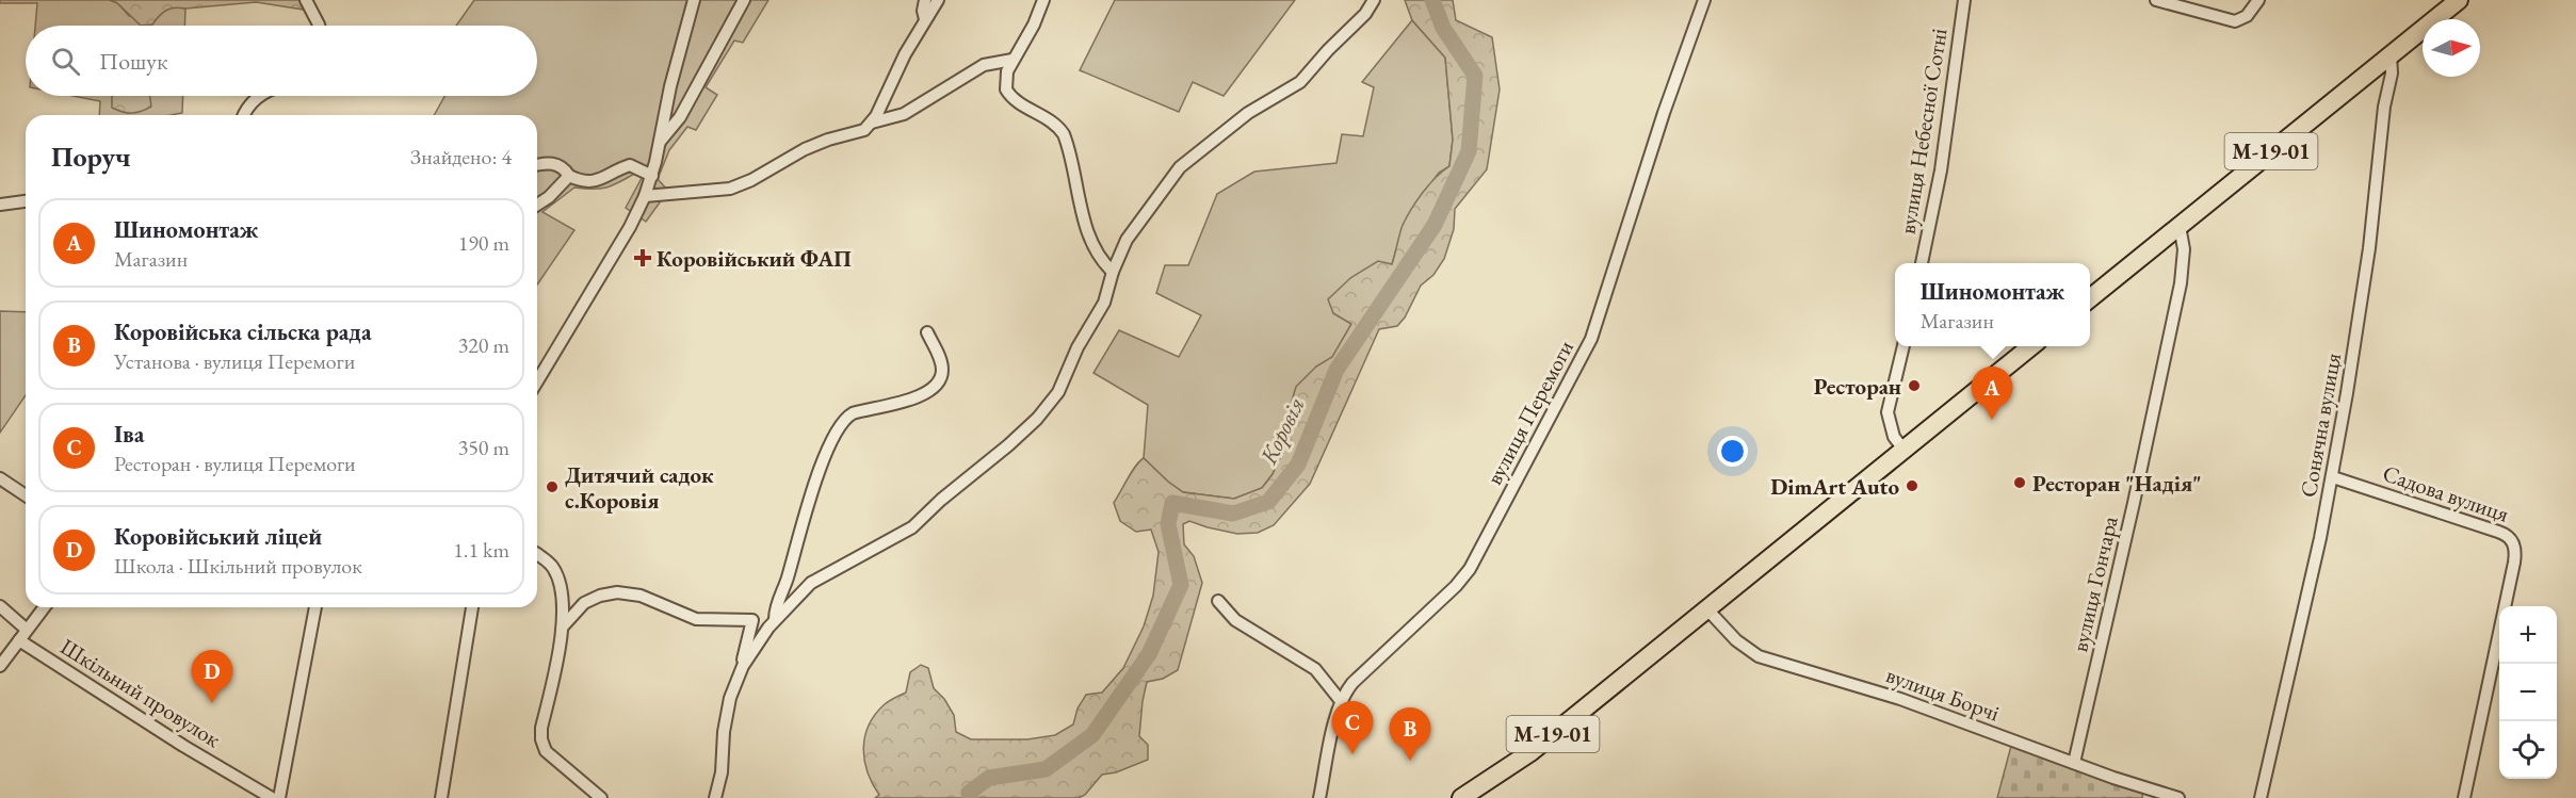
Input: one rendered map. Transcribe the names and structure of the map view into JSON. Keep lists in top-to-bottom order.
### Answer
{
  "streets": {
    "main road": ["М-19-01"],
    "street": [
      "вулиця Небесної Сотні",
      "вулиця Перемоги",
      "Сонячна вулиця",
      "Садова вулиця",
      "вулиця Гончара",
      "Шкільний провулок",
      "вулиця Борчі"
    ]
  },
  "crossings": [
    ["М-19-01", "Сонячна вулиця"],
    ["М-19-01", "вулиця Гончара"],
    ["М-19-01", "вулиця Борчі"],
    ["Сонячна вулиця", "Садова вулиця"],
    ["вулиця Гончара", "вулиця Борчі"]
  ],
  "water": ["Коровія"],
  "places": {
    "health": ["Коровійський ФАП"],
    "other": [
      "Ресторан",
      "Ресторан \"Надія\"",
      "DimArt Auto",
      "Дитячий садок с.Коровія"
    ]
  },
  "north": "right",
  "page": {
    "search": "Пошук",
    "heading": ["Поруч", "Знайдено: 4"],
    "list": [
      {
        "mark": "A",
        "name": "Шиномонтаж",
        "note": "Магазин",
        "value": "190 m"
      },
      {
        "mark": "B",
        "name": "Коровійська сільска рада",
        "note": "Установа · вулиця Перемоги",
        "value": "320 m"
      },
      {
        "mark": "C",
        "name": "Іва",
        "note": "Ресторан · вулиця Перемоги",
        "value": "350 m"
      },
      {
        "mark": "D",
        "name": "Коровійський ліцей",
        "note": "Школа · Шкільний провулок",
        "value": "1.1 km"
      }
    ],
    "popup": ["Шиномонтаж", "Магазин"],
    "pins": [
      "A",
      "D",
      "C",
      "B"
    ],
    "map_buttons": ["+", "−"]
  }
}
